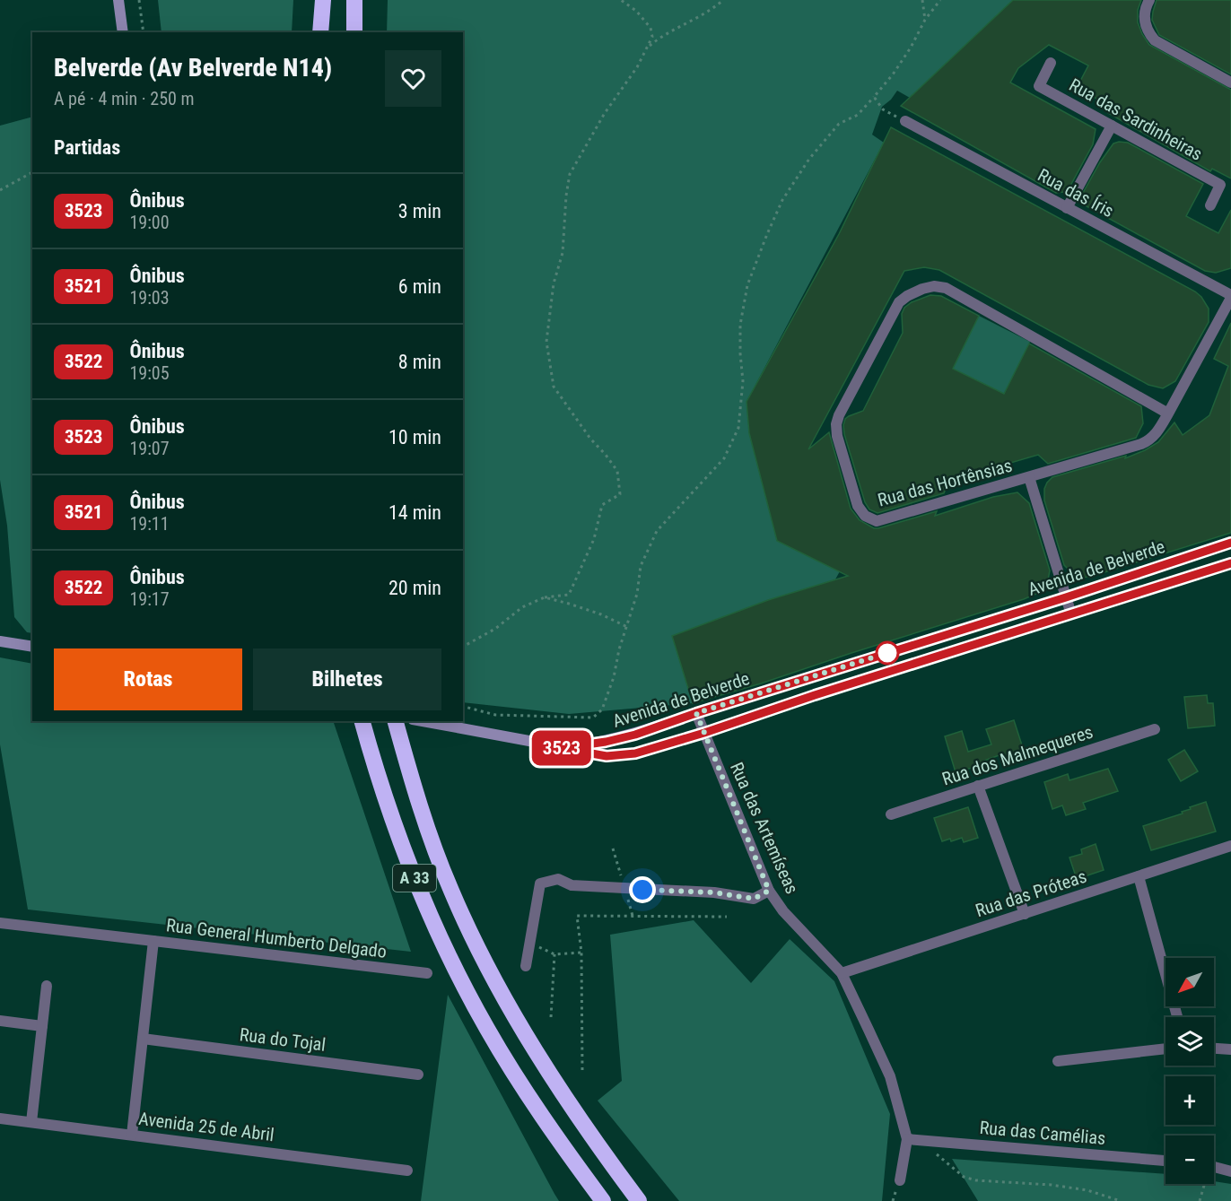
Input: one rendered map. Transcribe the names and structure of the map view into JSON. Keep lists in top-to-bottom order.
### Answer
{
  "streets": {
    "highway": ["A 33"],
    "main road": ["Avenida de Belverde"],
    "street": [
      "Rua das Sardinheiras",
      "Rua das Íris",
      "Rua das Hortênsias",
      "Rua dos Malmequeres",
      "Rua das Artemíseas",
      "Rua das Próteas",
      "Rua General Humberto Delgado",
      "Rua do Tojal",
      "Avenida 25 de Abril",
      "Rua das Camélias"
    ]
  },
  "crossings": [
    ["Avenida de Belverde", "Rua das Artemíseas"],
    ["Rua das Artemíseas", "Rua das Próteas"],
    ["Rua das Artemíseas", "Rua das Camélias"],
    ["Rua General Humberto Delgado", "Rua do Tojal"],
    ["Rua General Humberto Delgado", "Avenida 25 de Abril"]
  ],
  "lines": ["bus line 3523"],
  "north": "bottom left",
  "page": {
    "on_map": "3523",
    "heading": [
      ["Belverde (Av Belverde N14)", "A pé · 4 min · 250 m"],
      "Partidas"
    ],
    "list": [
      {
        "mark": "3523",
        "name": "Ônibus",
        "note": "19:00",
        "value": "3 min"
      },
      {
        "mark": "3521",
        "name": "Ônibus",
        "note": "19:03",
        "value": "6 min"
      },
      {
        "mark": "3522",
        "name": "Ônibus",
        "note": "19:05",
        "value": "8 min"
      },
      {
        "mark": "3523",
        "name": "Ônibus",
        "note": "19:07",
        "value": "10 min"
      },
      {
        "mark": "3521",
        "name": "Ônibus",
        "note": "19:11",
        "value": "14 min"
      },
      {
        "mark": "3522",
        "name": "Ônibus",
        "note": "19:17",
        "value": "20 min"
      }
    ],
    "buttons": ["Rotas", "Bilhetes"],
    "map_buttons": ["+", "−"]
  }
}
